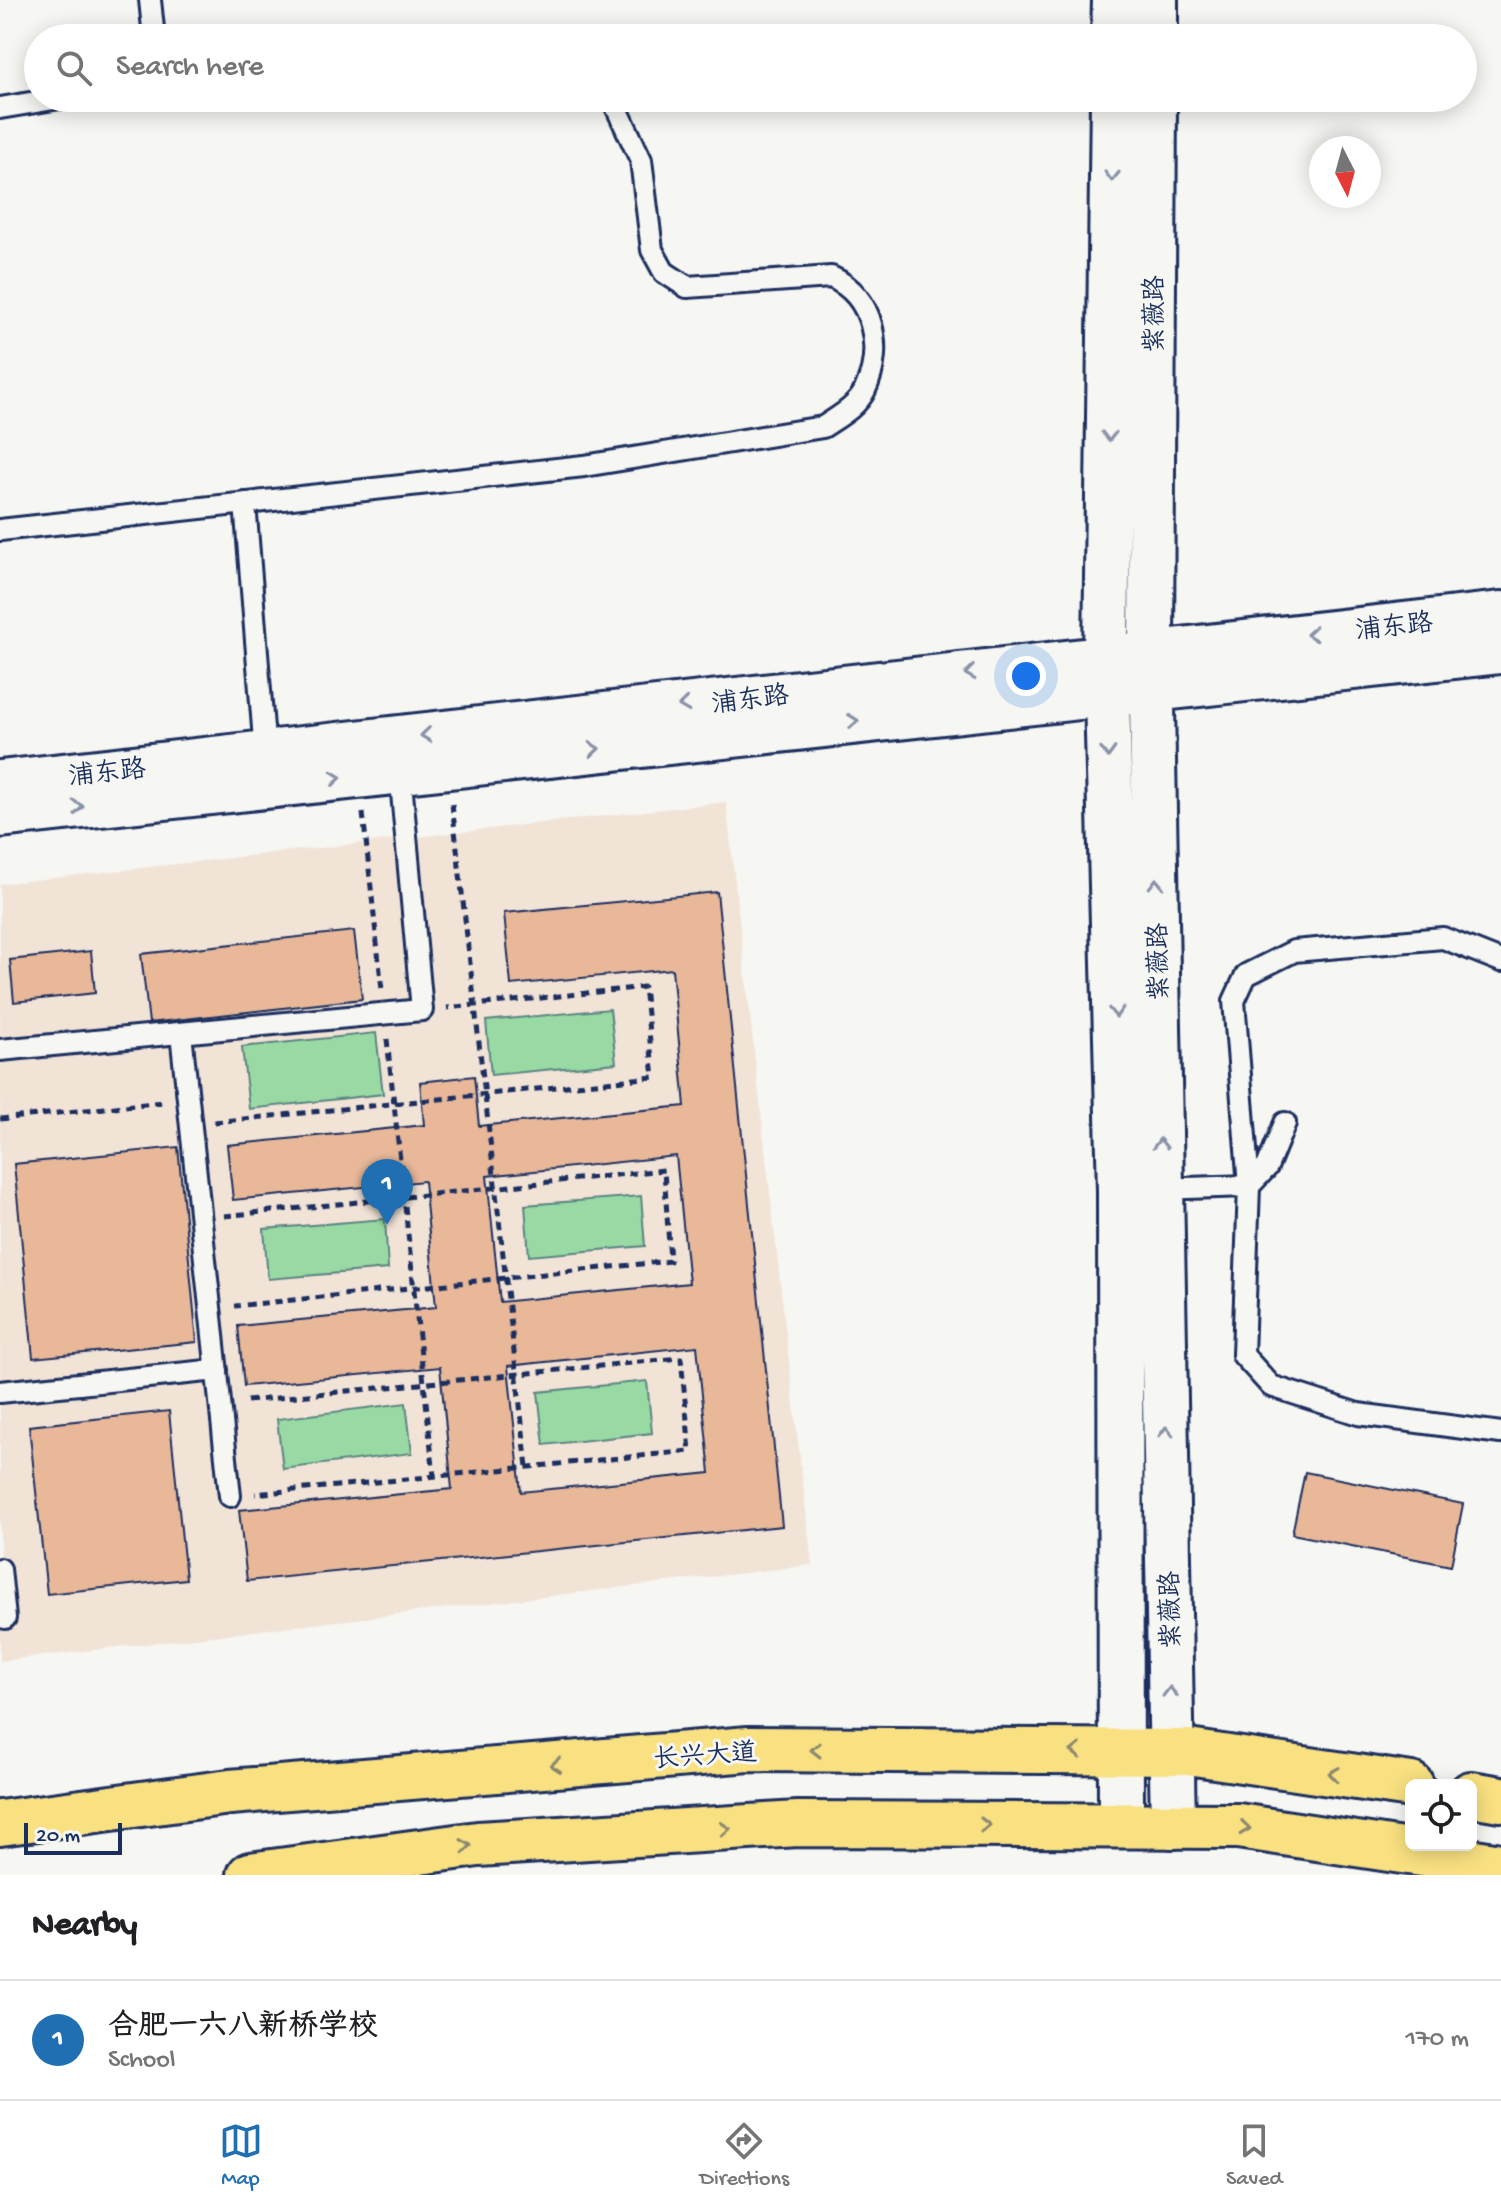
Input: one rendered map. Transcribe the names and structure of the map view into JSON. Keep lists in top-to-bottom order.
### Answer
{
  "streets": {
    "main road": ["长兴大道"],
    "street": ["紫薇路", "浦东路"]
  },
  "crossings": [
    ["紫薇路", "浦东路"],
    ["紫薇路", "长兴大道"]
  ],
  "scale_bar": "20 m",
  "north": "bottom",
  "page": {
    "search": "Search here",
    "pins": "1",
    "scale": "20 m",
    "heading": "Nearby",
    "list": [
      {
        "mark": "1",
        "name": "合肥一六八新桥学校",
        "note": "School",
        "value": "170 m"
      }
    ],
    "nav": ["Map", "Directions", "Saved"]
  }
}
